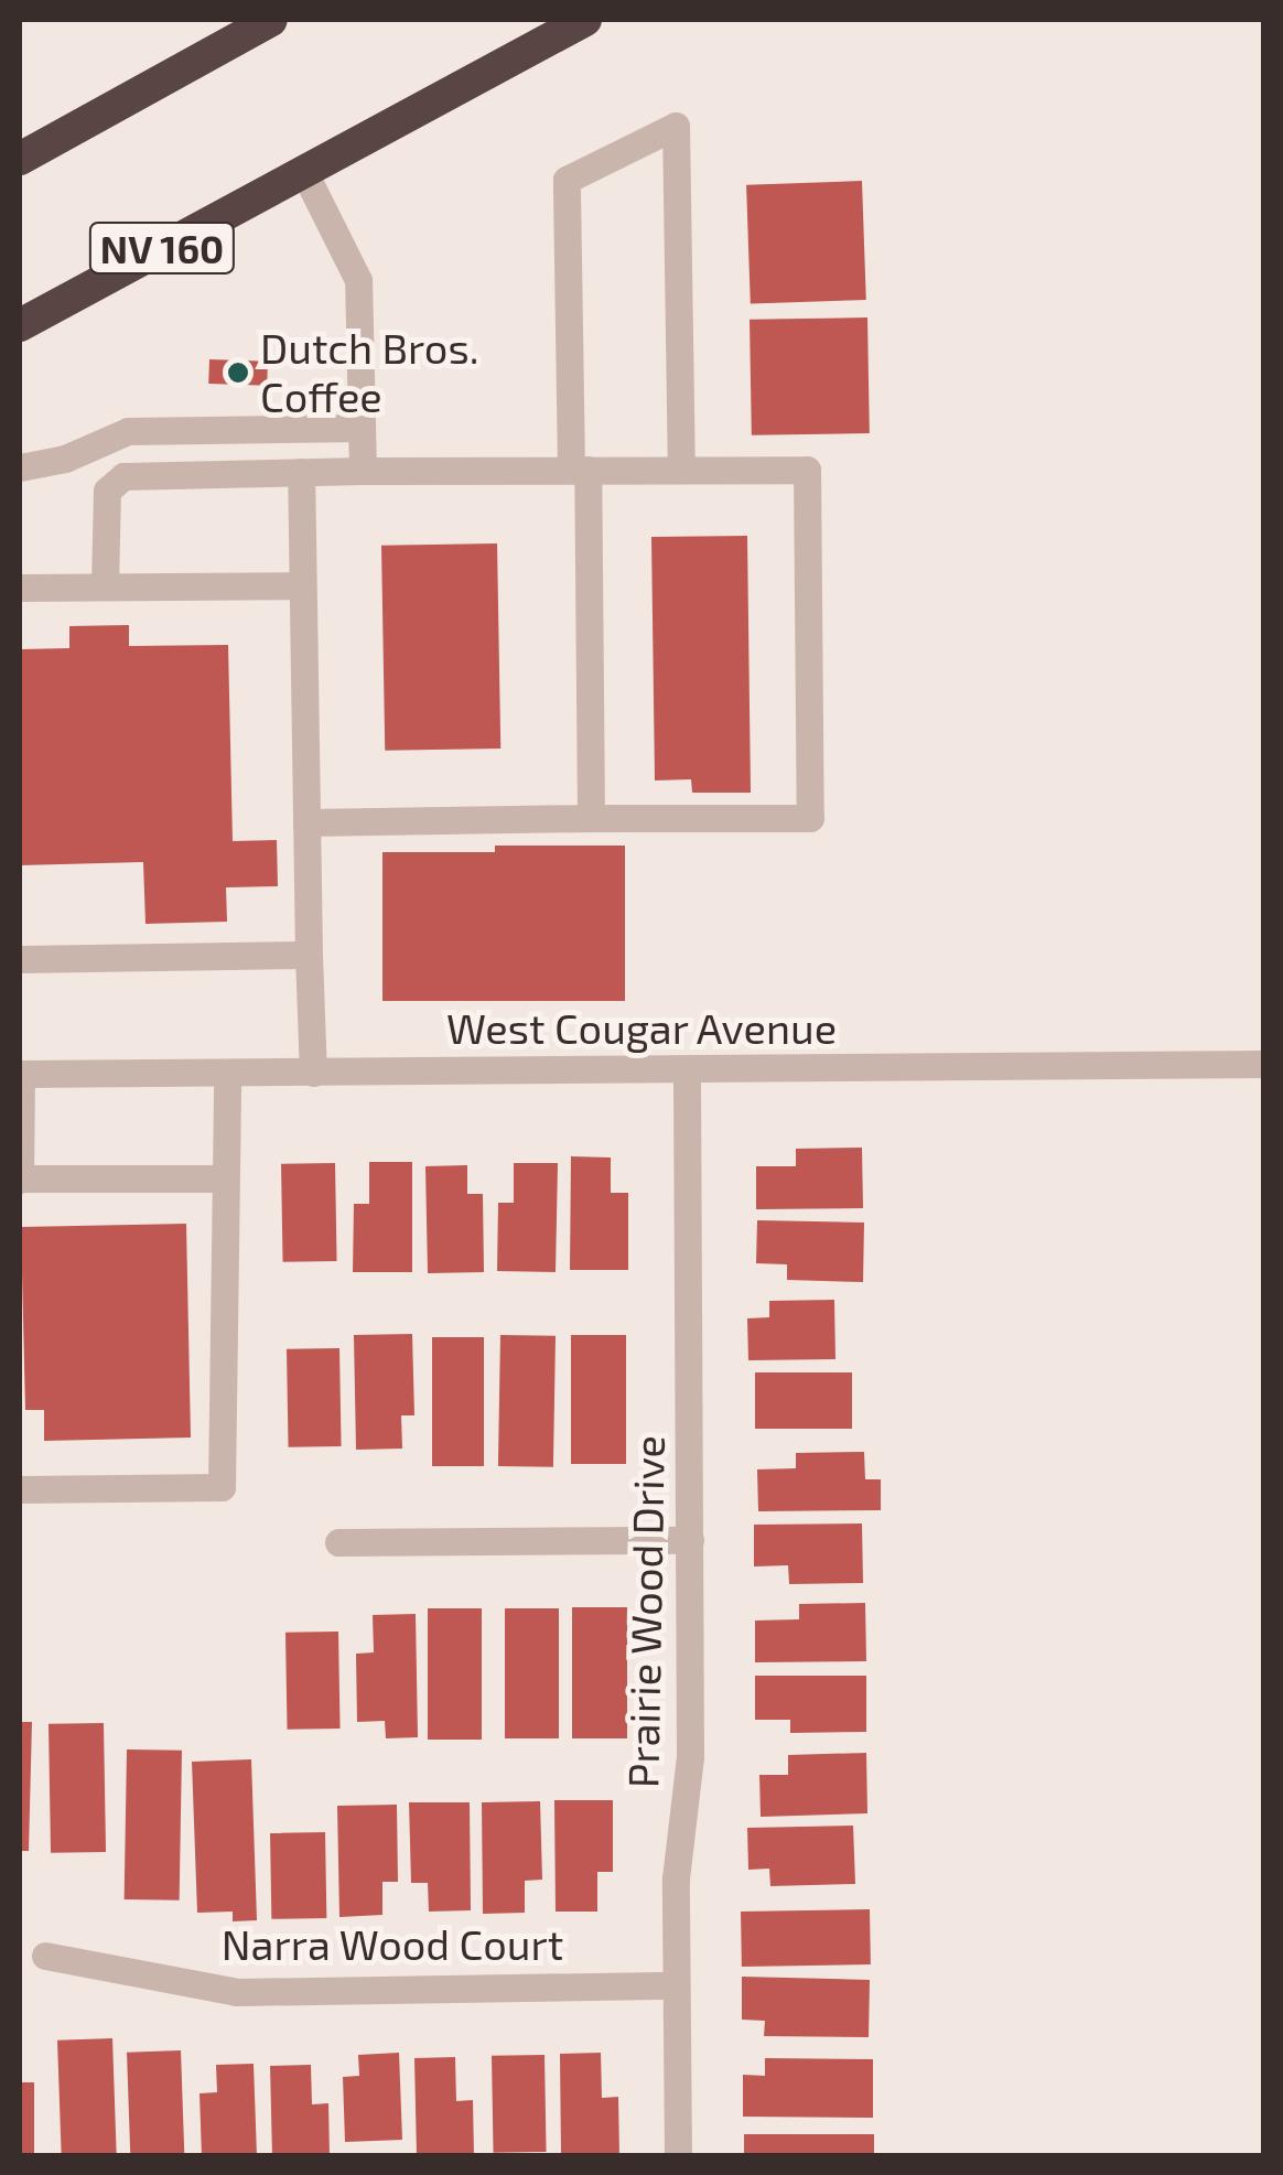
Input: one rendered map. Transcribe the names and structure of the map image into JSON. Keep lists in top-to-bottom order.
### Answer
{
  "streets": {
    "highway": ["NV 160"],
    "street": ["West Cougar Avenue", "Prairie Wood Drive", "Narra Wood Court"]
  },
  "crossings": [
    ["West Cougar Avenue", "Prairie Wood Drive"],
    ["Prairie Wood Drive", "Narra Wood Court"]
  ],
  "places": ["Dutch Bros. Coffee"]
}
